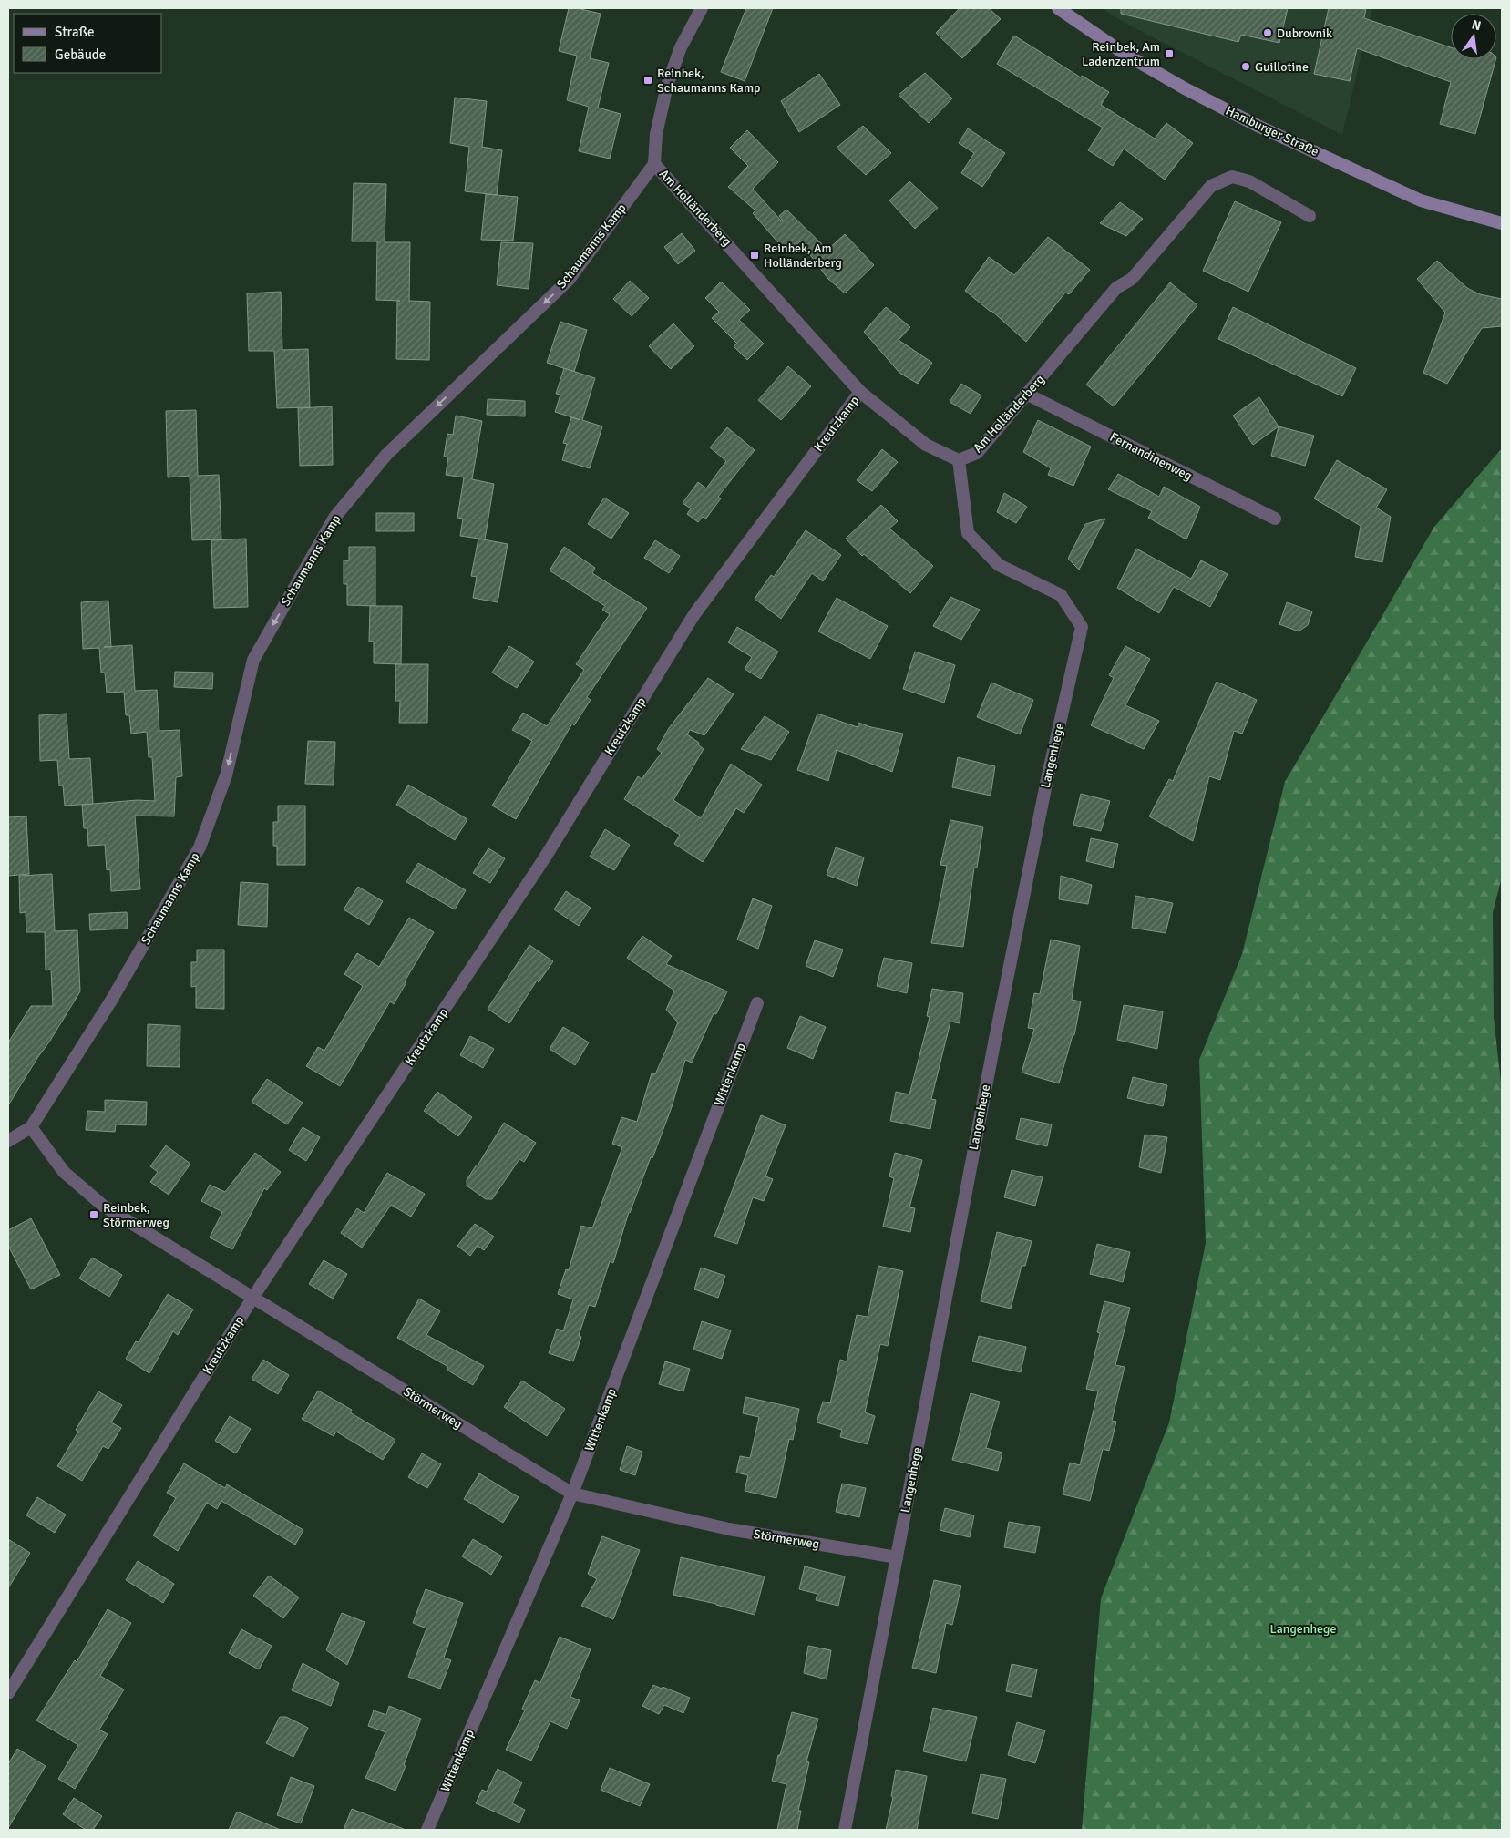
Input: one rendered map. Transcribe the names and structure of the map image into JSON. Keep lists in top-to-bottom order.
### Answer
{
  "streets": {
    "main road": ["Hamburger Straße"],
    "street": [
      "Am Holländerberg",
      "Schaumanns Kamp",
      "Kreutzkamp",
      "Fernandinenweg",
      "Langenhege",
      "Wittenkamp",
      "Störmerweg"
    ]
  },
  "crossings": [
    ["Am Holländerberg", "Schaumanns Kamp"],
    ["Am Holländerberg", "Kreutzkamp"],
    ["Am Holländerberg", "Fernandinenweg"],
    ["Am Holländerberg", "Langenhege"],
    ["Schaumanns Kamp", "Störmerweg"],
    ["Kreutzkamp", "Störmerweg"],
    ["Langenhege", "Störmerweg"],
    ["Wittenkamp", "Störmerweg"]
  ],
  "one_way": ["Schaumanns Kamp"],
  "parks": ["Langenhege"],
  "places": {
    "other": ["Dubrovnik", "Guillotine"],
    "transit": [
      "Reinbek, Am Ladenzentrum",
      "Reinbek, Schaumanns Kamp",
      "Reinbek, Am Holländerberg",
      "Reinbek, Störmerweg"
    ]
  },
  "legend": ["Straße", "Gebäude"],
  "north": "top"
}
